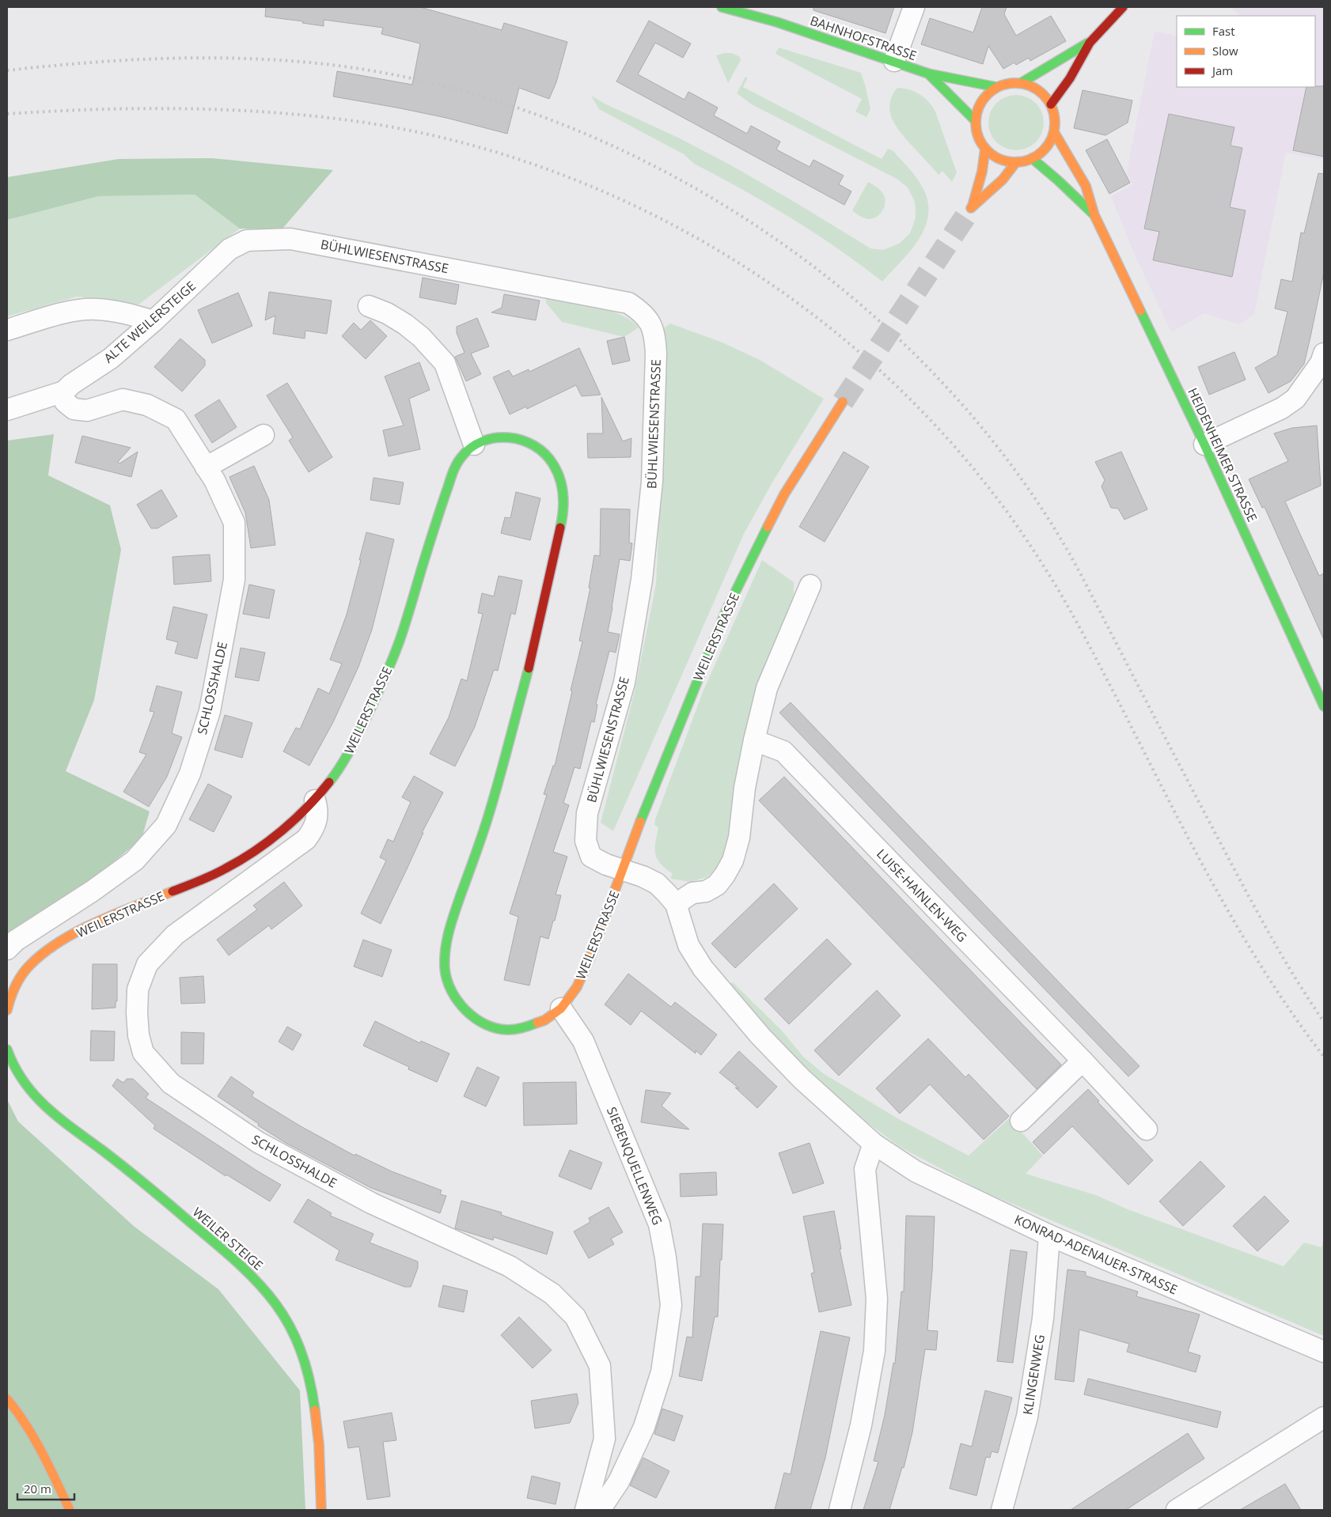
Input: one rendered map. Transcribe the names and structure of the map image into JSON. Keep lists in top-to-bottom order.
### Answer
{
  "streets": {
    "street": [
      "BAHNHOFSTRASSE",
      "BÜHLWIESENSTRASSE",
      "ALTE WEILERSTEIGE",
      "HEIDENHEIMER STRASSE",
      "WEILERSTRASSE",
      "SCHLOSSHALDE",
      "LUISE-HAINLEN-WEG",
      "SIEBENQUELLENWEG",
      "WEILER STEIGE",
      "KONRAD-ADENAUER-STRASSE",
      "KLINGENWEG"
    ]
  },
  "crossings": [
    ["BAHNHOFSTRASSE", "HEIDENHEIMER STRASSE"],
    ["BÜHLWIESENSTRASSE", "ALTE WEILERSTEIGE"],
    ["BÜHLWIESENSTRASSE", "WEILERSTRASSE"],
    ["BÜHLWIESENSTRASSE", "KONRAD-ADENAUER-STRASSE"],
    ["ALTE WEILERSTEIGE", "SCHLOSSHALDE"],
    ["WEILERSTRASSE", "SCHLOSSHALDE"],
    ["WEILERSTRASSE", "SIEBENQUELLENWEG"],
    ["WEILERSTRASSE", "KONRAD-ADENAUER-STRASSE"],
    ["KONRAD-ADENAUER-STRASSE", "KLINGENWEG"]
  ],
  "legend": ["Fast", "Slow", "Jam"],
  "scale_bar": "20 m"
}
